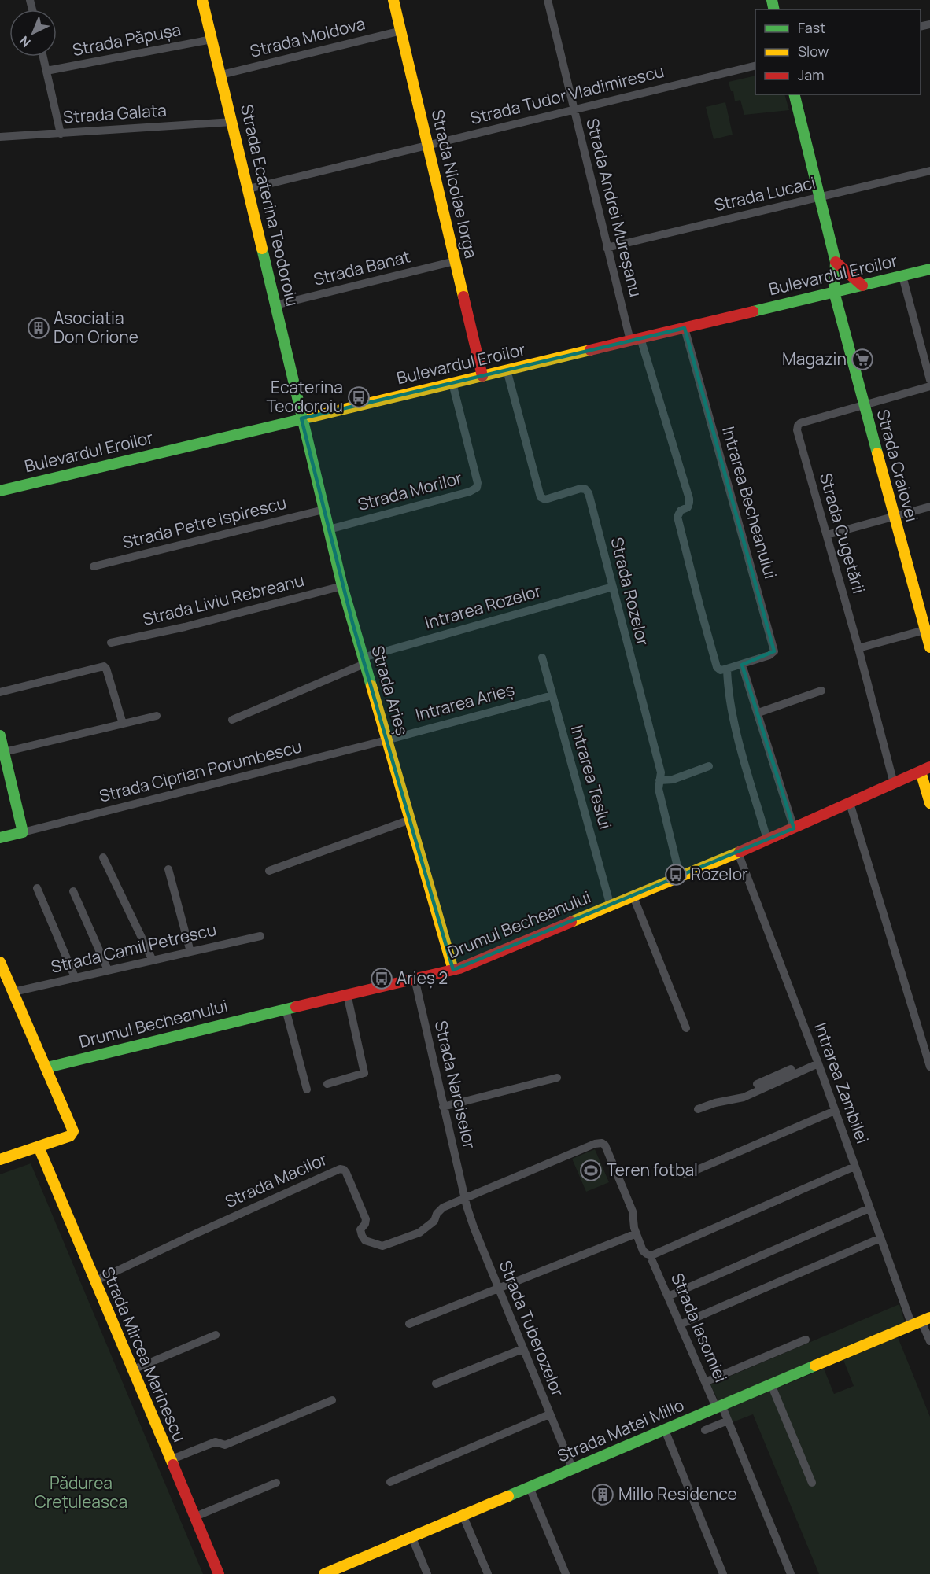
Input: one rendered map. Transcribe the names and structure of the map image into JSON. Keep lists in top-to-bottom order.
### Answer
{
  "streets": {
    "street": [
      "Strada Moldova",
      "Strada Păpușa",
      "Strada Tudor Vladimirescu",
      "Strada Galata",
      "Strada Nicolae Iorga",
      "Strada Lucaci",
      "Strada Ecaterina Teodoroiu",
      "Strada Andrei Mureșanu",
      "Strada Banat",
      "Bulevardul Eroilor",
      "Strada Craiovei",
      "Strada Morilor",
      "Intrarea Becheanului",
      "Strada Petre Ispirescu",
      "Strada Cugetării",
      "Strada Rozelor",
      "Strada Liviu Rebreanu",
      "Intrarea Rozelor",
      "Strada Arieș",
      "Intrarea Arieș",
      "Strada Ciprian Porumbescu",
      "Intrarea Teslui",
      "Drumul Becheanului",
      "Strada Camil Petrescu",
      "Intrarea Zambilei",
      "Strada Narciselor",
      "Strada Macilor",
      "Strada Iasomiei",
      "Strada Tuberozelor",
      "Strada Mircea Marinescu",
      "Strada Matei Millo"
    ]
  },
  "crossings": [
    ["Strada Moldova", "Strada Nicolae Iorga"],
    ["Strada Moldova", "Strada Ecaterina Teodoroiu"],
    ["Strada Păpușa", "Strada Ecaterina Teodoroiu"],
    ["Strada Tudor Vladimirescu", "Strada Nicolae Iorga"],
    ["Strada Tudor Vladimirescu", "Strada Ecaterina Teodoroiu"],
    ["Strada Tudor Vladimirescu", "Strada Andrei Mureșanu"],
    ["Strada Galata", "Strada Ecaterina Teodoroiu"],
    ["Strada Nicolae Iorga", "Strada Banat"],
    ["Strada Nicolae Iorga", "Bulevardul Eroilor"],
    ["Strada Lucaci", "Strada Andrei Mureșanu"],
    ["Strada Lucaci", "Strada Craiovei"],
    ["Strada Ecaterina Teodoroiu", "Strada Banat"],
    ["Strada Ecaterina Teodoroiu", "Bulevardul Eroilor"],
    ["Strada Ecaterina Teodoroiu", "Strada Arieș"],
    ["Strada Andrei Mureșanu", "Bulevardul Eroilor"],
    ["Strada Andrei Mureșanu", "Intrarea Becheanului"],
    ["Bulevardul Eroilor", "Strada Craiovei"],
    ["Bulevardul Eroilor", "Strada Morilor"],
    ["Bulevardul Eroilor", "Intrarea Becheanului"],
    ["Bulevardul Eroilor", "Strada Rozelor"],
    ["Bulevardul Eroilor", "Strada Arieș"],
    ["Strada Craiovei", "Strada Cugetării"],
    ["Strada Morilor", "Strada Arieș"],
    ["Strada Petre Ispirescu", "Strada Arieș"],
    ["Strada Cugetării", "Drumul Becheanului"],
    ["Strada Rozelor", "Intrarea Rozelor"],
    ["Strada Rozelor", "Drumul Becheanului"],
    ["Strada Liviu Rebreanu", "Strada Arieș"],
    ["Intrarea Rozelor", "Strada Arieș"],
    ["Strada Arieș", "Intrarea Arieș"],
    ["Strada Arieș", "Strada Ciprian Porumbescu"],
    ["Strada Arieș", "Drumul Becheanului"],
    ["Intrarea Arieș", "Strada Ciprian Porumbescu"],
    ["Intrarea Arieș", "Intrarea Teslui"],
    ["Intrarea Teslui", "Drumul Becheanului"],
    ["Drumul Becheanului", "Intrarea Zambilei"],
    ["Drumul Becheanului", "Strada Narciselor"],
    ["Intrarea Zambilei", "Strada Matei Millo"],
    ["Strada Narciselor", "Strada Macilor"],
    ["Strada Narciselor", "Strada Iasomiei"],
    ["Strada Narciselor", "Strada Tuberozelor"],
    ["Strada Macilor", "Strada Iasomiei"],
    ["Strada Macilor", "Strada Tuberozelor"],
    ["Strada Macilor", "Strada Mircea Marinescu"],
    ["Strada Iasomiei", "Strada Tuberozelor"],
    ["Strada Iasomiei", "Strada Matei Millo"],
    ["Strada Tuberozelor", "Strada Matei Millo"]
  ],
  "parks": ["Pădurea Crețuleasca"],
  "places": {
    "building": ["Asociatia Don Orione", "Millo Residence"],
    "supermarket": ["Magazin"],
    "bus stop": ["Ecaterina Teodoroiu", "Rozelor", "Arieș 2"],
    "sports": ["Teren fotbal"]
  },
  "legend": ["Fast", "Slow", "Jam"],
  "north": "bottom left"
}
